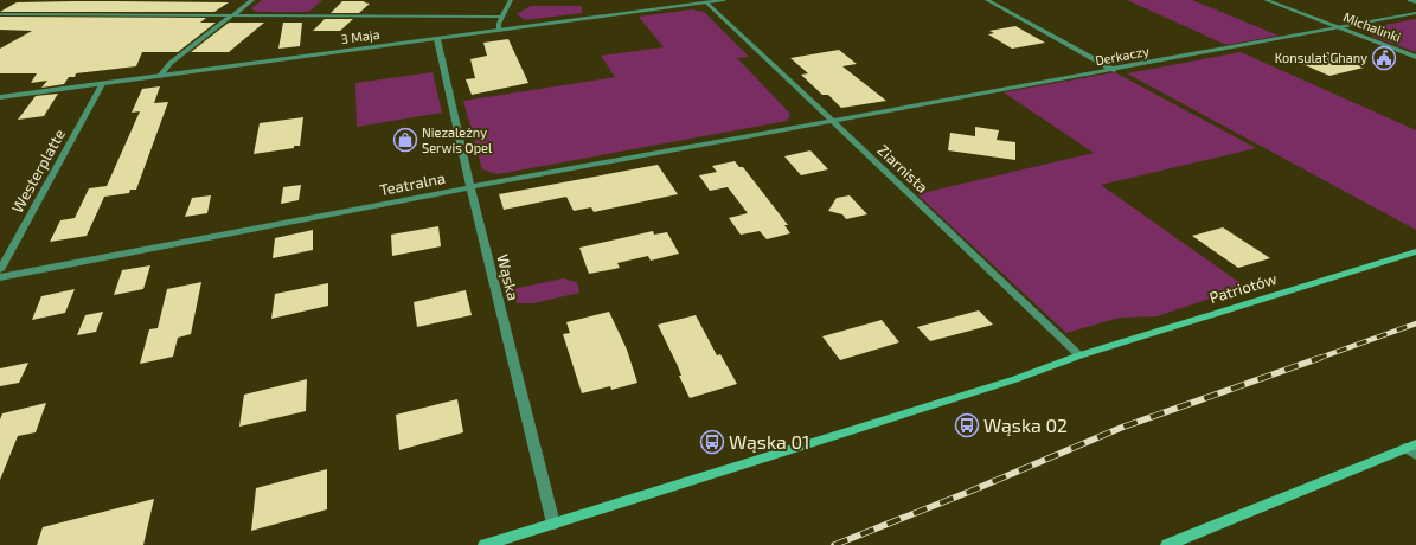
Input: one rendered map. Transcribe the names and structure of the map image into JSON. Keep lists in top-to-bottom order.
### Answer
{
  "streets": {
    "main road": ["Patriotów"],
    "street": [
      "Michalinki",
      "3 Maja",
      "Derkaczy",
      "Ziarnista",
      "Westerplatte",
      "Teatralna",
      "Wąska"
    ]
  },
  "crossings": [
    ["Michalinki", "Derkaczy"],
    ["3 Maja", "Ziarnista"],
    ["3 Maja", "Westerplatte"],
    ["3 Maja", "Wąska"],
    ["Derkaczy", "Ziarnista"],
    ["Derkaczy", "Teatralna"],
    ["Ziarnista", "Teatralna"],
    ["Ziarnista", "Patriotów"],
    ["Teatralna", "Wąska"],
    ["Wąska", "Patriotów"]
  ],
  "places": {
    "public building": ["Konsulat Ghany"],
    "shop": ["Niezależny Serwis Opel"],
    "bus stop": ["Wąska 02", "Wąska 01"]
  }
}
